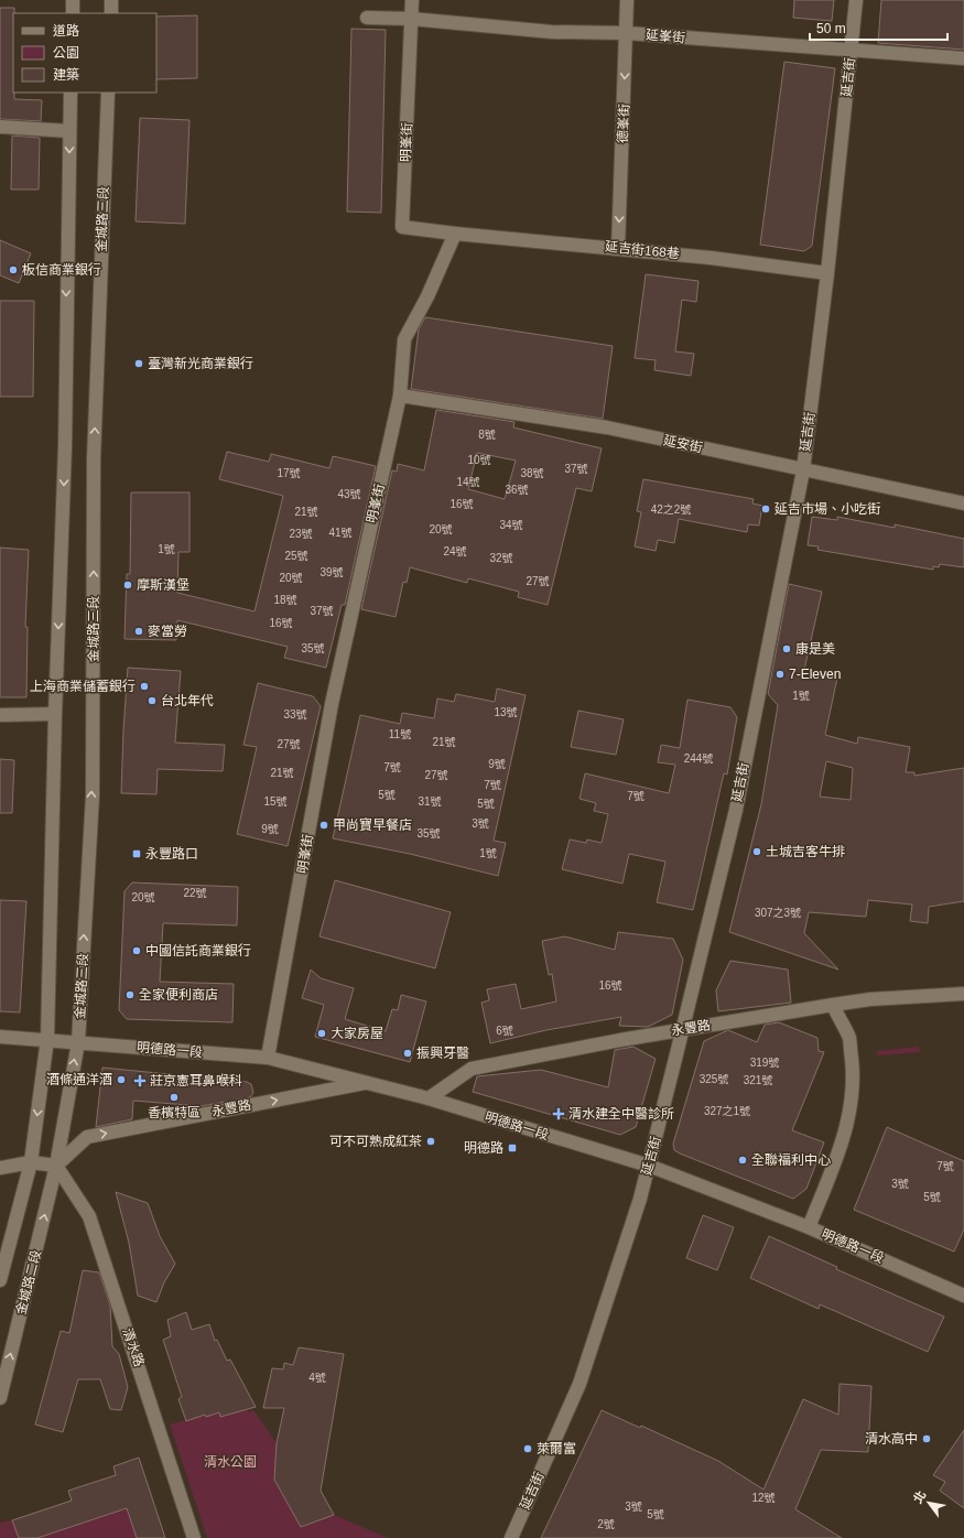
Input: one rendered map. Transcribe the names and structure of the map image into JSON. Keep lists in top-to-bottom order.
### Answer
{
  "streets": {
    "street": [
      "延峯街",
      "延吉街",
      "德峯街",
      "明峯街",
      "金城路三段",
      "延吉街168巷",
      "延安街",
      "永豐路",
      "明德路一段",
      "金城路二段",
      "清水路"
    ]
  },
  "crossings": [
    ["延峯街", "延吉街"],
    ["延峯街", "德峯街"],
    ["延峯街", "明峯街"],
    ["延吉街", "延吉街168巷"],
    ["延吉街", "延安街"],
    ["延吉街", "永豐路"],
    ["延吉街", "明德路一段"],
    ["德峯街", "延吉街168巷"],
    ["明峯街", "延吉街168巷"],
    ["明峯街", "延安街"],
    ["明峯街", "明德路一段"],
    ["金城路三段", "永豐路"],
    ["金城路三段", "明德路一段"],
    ["金城路三段", "金城路二段"],
    ["金城路三段", "清水路"],
    ["永豐路", "明德路一段"],
    ["永豐路", "金城路二段"],
    ["永豐路", "清水路"],
    ["金城路二段", "清水路"]
  ],
  "one_way": ["德峯街", "永豐路"],
  "parks": ["清水公園"],
  "places": {
    "other": [
      "板信商業銀行",
      "臺灣新光商業銀行",
      "延吉市場、小吃街",
      "摩斯漢堡",
      "麥當勞",
      "康是美",
      "7-Eleven",
      "上海商業儲蓄銀行",
      "台北年代",
      "甲尚寶早餐店",
      "土城吉客牛排",
      "中國信託商業銀行",
      "全家便利商店",
      "大家房屋",
      "振興牙醫",
      "酒條通洋酒",
      "香檳特區",
      "可不可熟成紅茶",
      "全聯福利中心",
      "清水高中",
      "萊爾富"
    ],
    "transit": ["永豐路口", "明德路"],
    "health": ["莊京憲耳鼻喉科", "清水建全中醫診所"]
  },
  "house_numbers": [
    "8號",
    "10號",
    "37號",
    "17號",
    "38號",
    "14號",
    "36號",
    "43號",
    "16號",
    "42之2號",
    "21號",
    "34號",
    "20號",
    "41號",
    "23號",
    "1號",
    "24號",
    "25號",
    "32號",
    "39號",
    "20號",
    "27號",
    "18號",
    "37號",
    "16號",
    "35號",
    "1號",
    "13號",
    "33號",
    "11號",
    "21號",
    "27號",
    "244號",
    "9號",
    "7號",
    "21號",
    "27號",
    "7號",
    "5號",
    "7號",
    "15號",
    "31號",
    "5號",
    "3號",
    "9號",
    "35號",
    "1號",
    "22號",
    "20號",
    "307之3號",
    "16號",
    "6號",
    "319號",
    "325號",
    "321號",
    "327之1號",
    "7號",
    "3號",
    "5號",
    "4號",
    "12號",
    "3號",
    "5號",
    "2號"
  ],
  "legend": ["道路", "公園", "建築"],
  "scale_bar": "50 m",
  "north": "top left"
}
